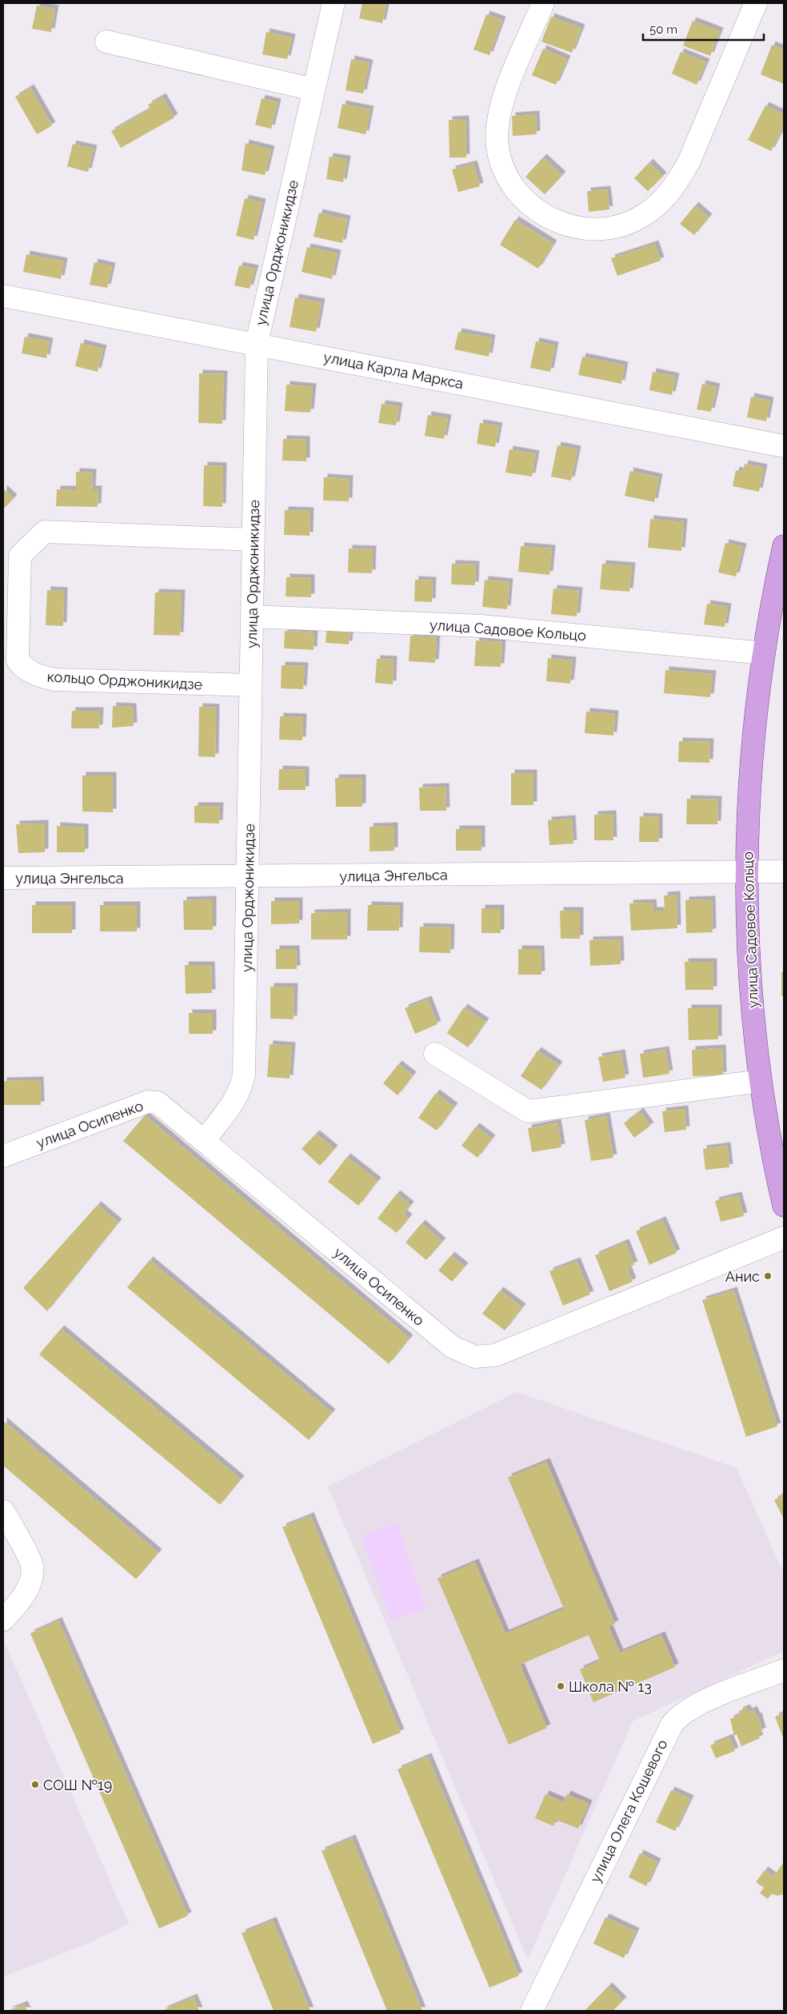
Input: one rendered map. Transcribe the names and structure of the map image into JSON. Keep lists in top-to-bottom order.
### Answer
{
  "streets": {
    "main road": ["улица Садовое Кольцо"],
    "street": [
      "улица Орджоникидзе",
      "улица Карла Маркса",
      "кольцо Орджоникидзе",
      "улица Энгельса",
      "улица Осипенко",
      "улица Олега Кошевого"
    ]
  },
  "crossings": [
    ["улица Орджоникидзе", "улица Карла Маркса"],
    ["улица Орджоникидзе", "улица Садовое Кольцо"],
    ["улица Орджоникидзе", "кольцо Орджоникидзе"],
    ["улица Орджоникидзе", "улица Энгельса"],
    ["улица Орджоникидзе", "улица Осипенко"],
    ["улица Садовое Кольцо", "улица Энгельса"]
  ],
  "places": ["Анис", "Школа № 13", "СОШ №19"],
  "scale_bar": "50 m"
}
